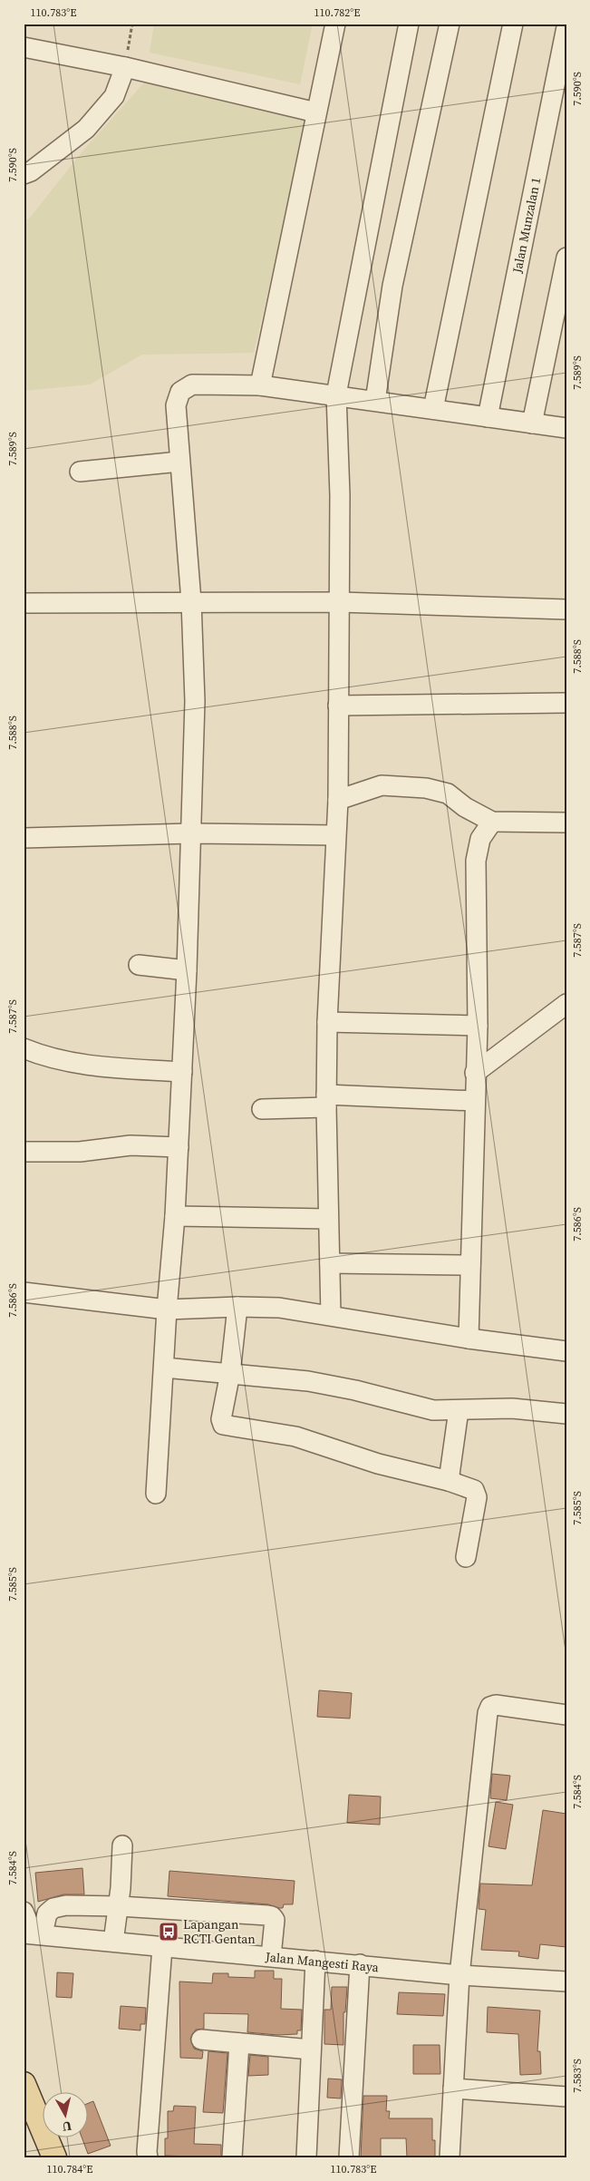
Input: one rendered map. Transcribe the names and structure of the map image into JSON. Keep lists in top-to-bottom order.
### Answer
{
  "streets": {
    "street": ["Jalan Munzalan 1", "Jalan Mangesti Raya"]
  },
  "places": {
    "bus stop": ["Lapangan RCTI Gentan"]
  },
  "north": "bottom",
  "coordinates": [
    "110.783°E",
    "110.782°E",
    "7.590°S",
    "7.589°S",
    "7.588°S",
    "7.587°S",
    "7.586°S",
    "7.585°S",
    "7.584°S",
    "7.583°S",
    "110.784°E"
  ]
}
